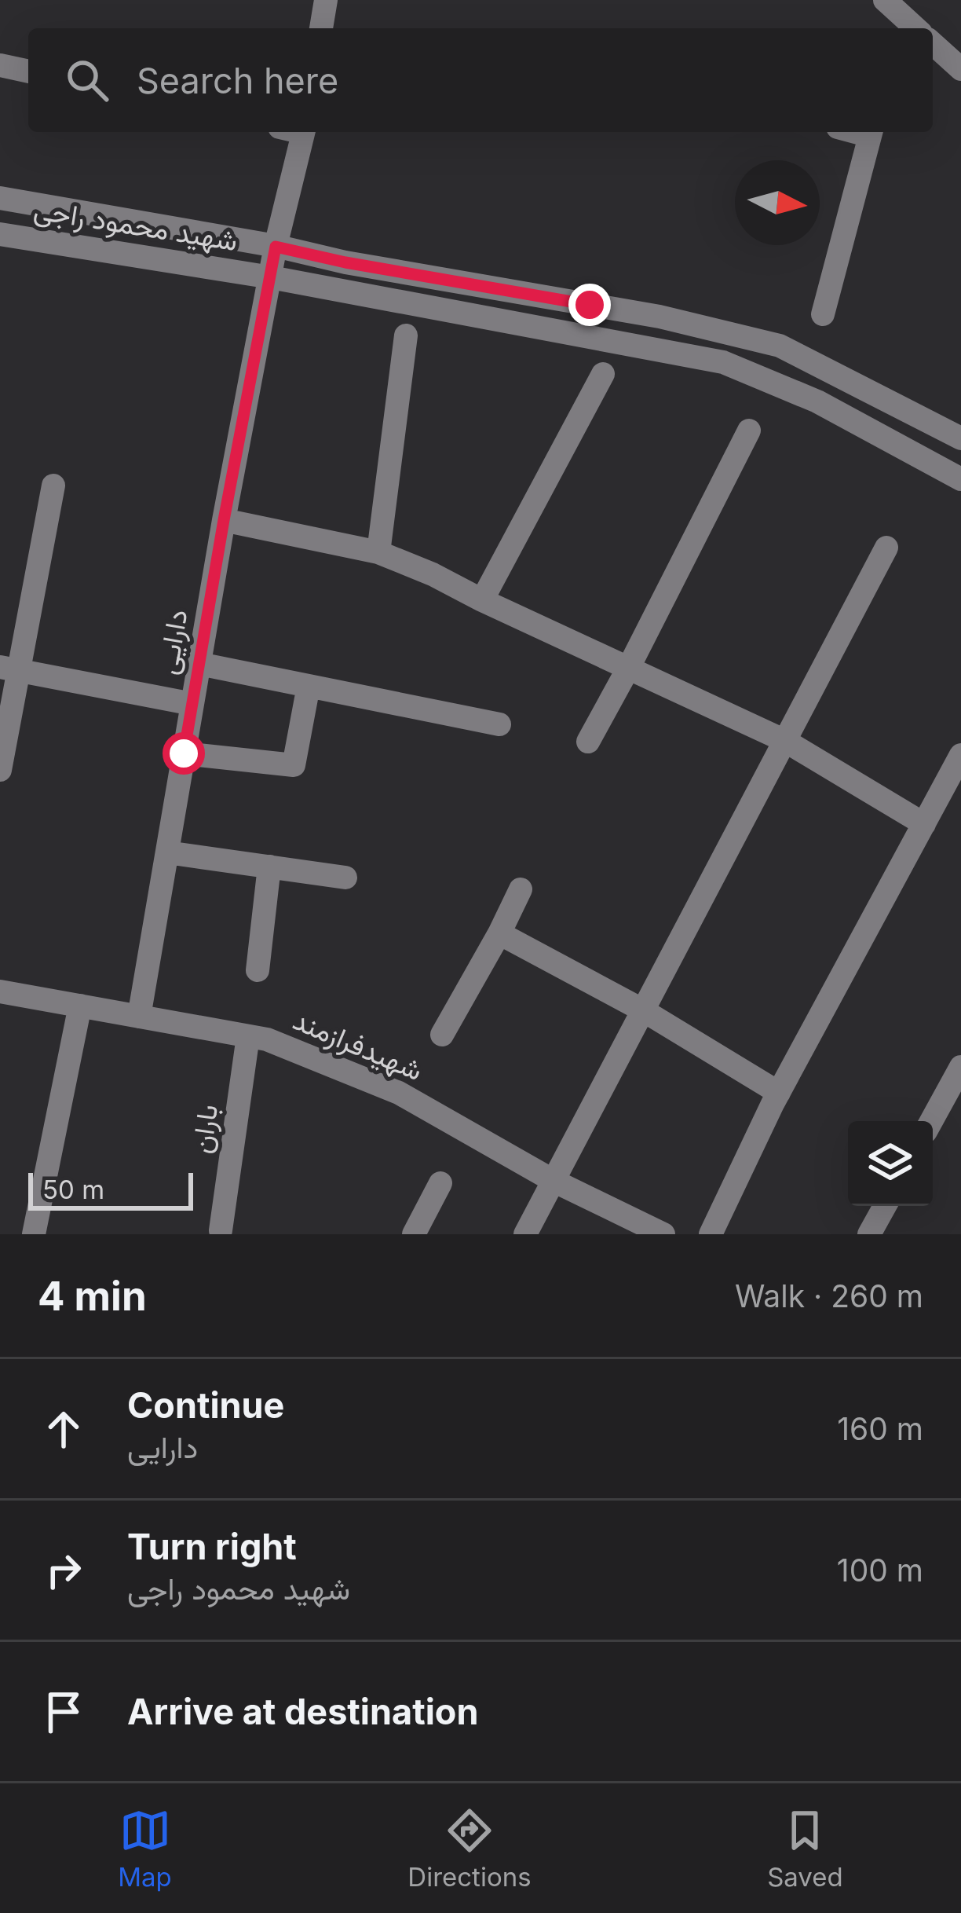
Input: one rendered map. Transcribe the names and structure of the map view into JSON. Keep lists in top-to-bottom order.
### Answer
{
  "streets": {
    "street": [
      "شهید محمود راجی",
      "دارایی",
      "شهیدفرازمند",
      "باران"
    ]
  },
  "crossings": [
    ["شهید محمود راجی", "دارایی"],
    ["دارایی", "شهیدفرازمند"],
    ["شهیدفرازمند", "باران"]
  ],
  "scale_bar": "50 m",
  "north": "right",
  "page": {
    "search": "Search here",
    "scale": "50 m",
    "heading": ["4 min", "Walk · 260 m"],
    "list": [
      ["Continue", "دارایی", "160 m"],
      ["Turn right", "شهید محمود راجی", "100 m"],
      "Arrive at destination"
    ],
    "nav": ["Map", "Directions", "Saved"]
  }
}
